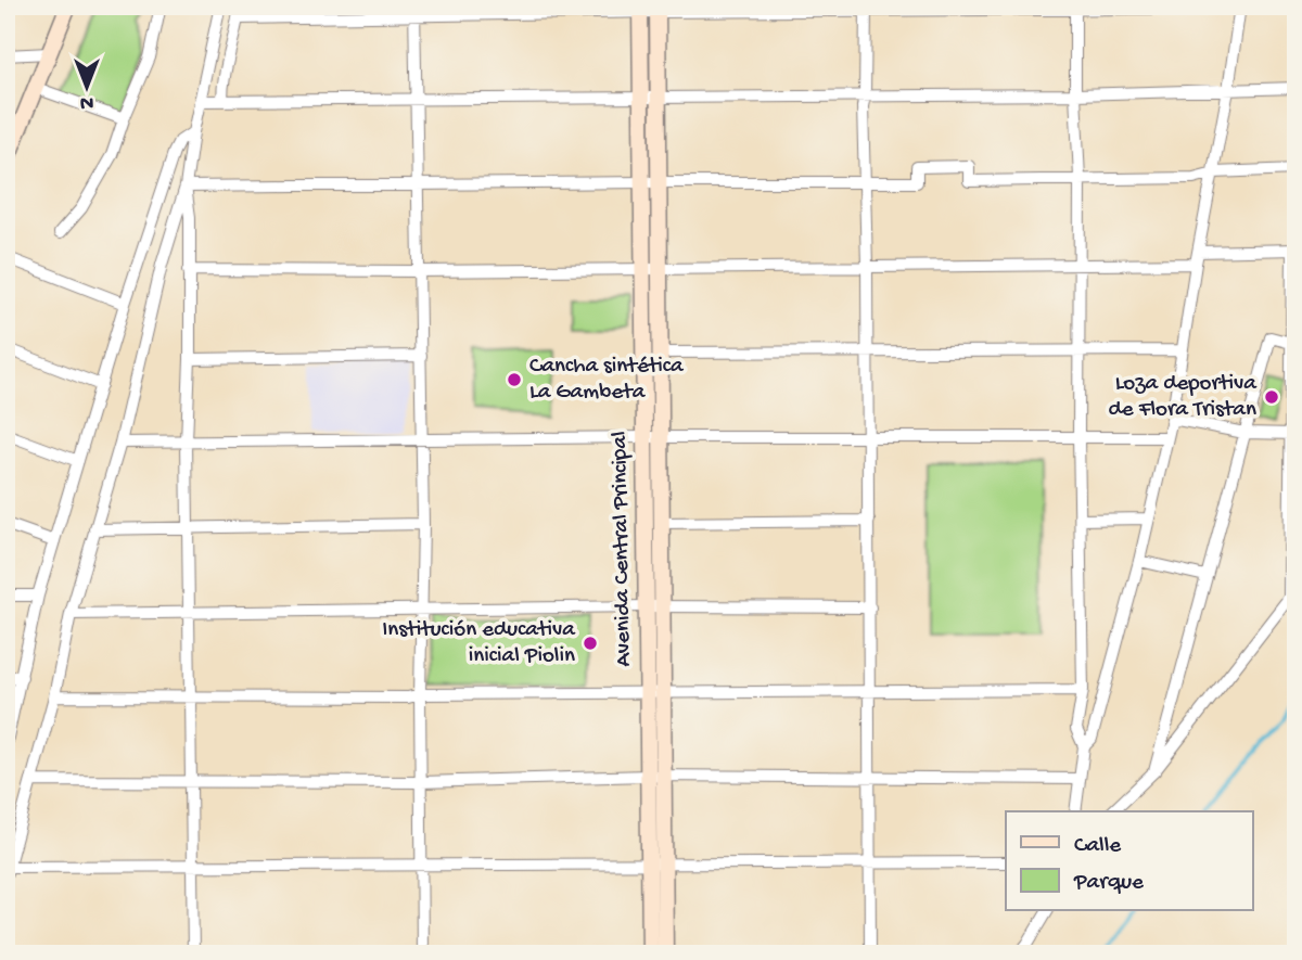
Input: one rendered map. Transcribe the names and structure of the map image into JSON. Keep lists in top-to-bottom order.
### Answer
{
  "streets": {
    "street": ["Avenida Central Principal"]
  },
  "places": ["Cancha sintética La Gambeta", "Loza deportiva de Flora Tristan", "Institución educativa inicial Piolin"],
  "legend": ["Calle", "Parque"],
  "north": "bottom"
}
